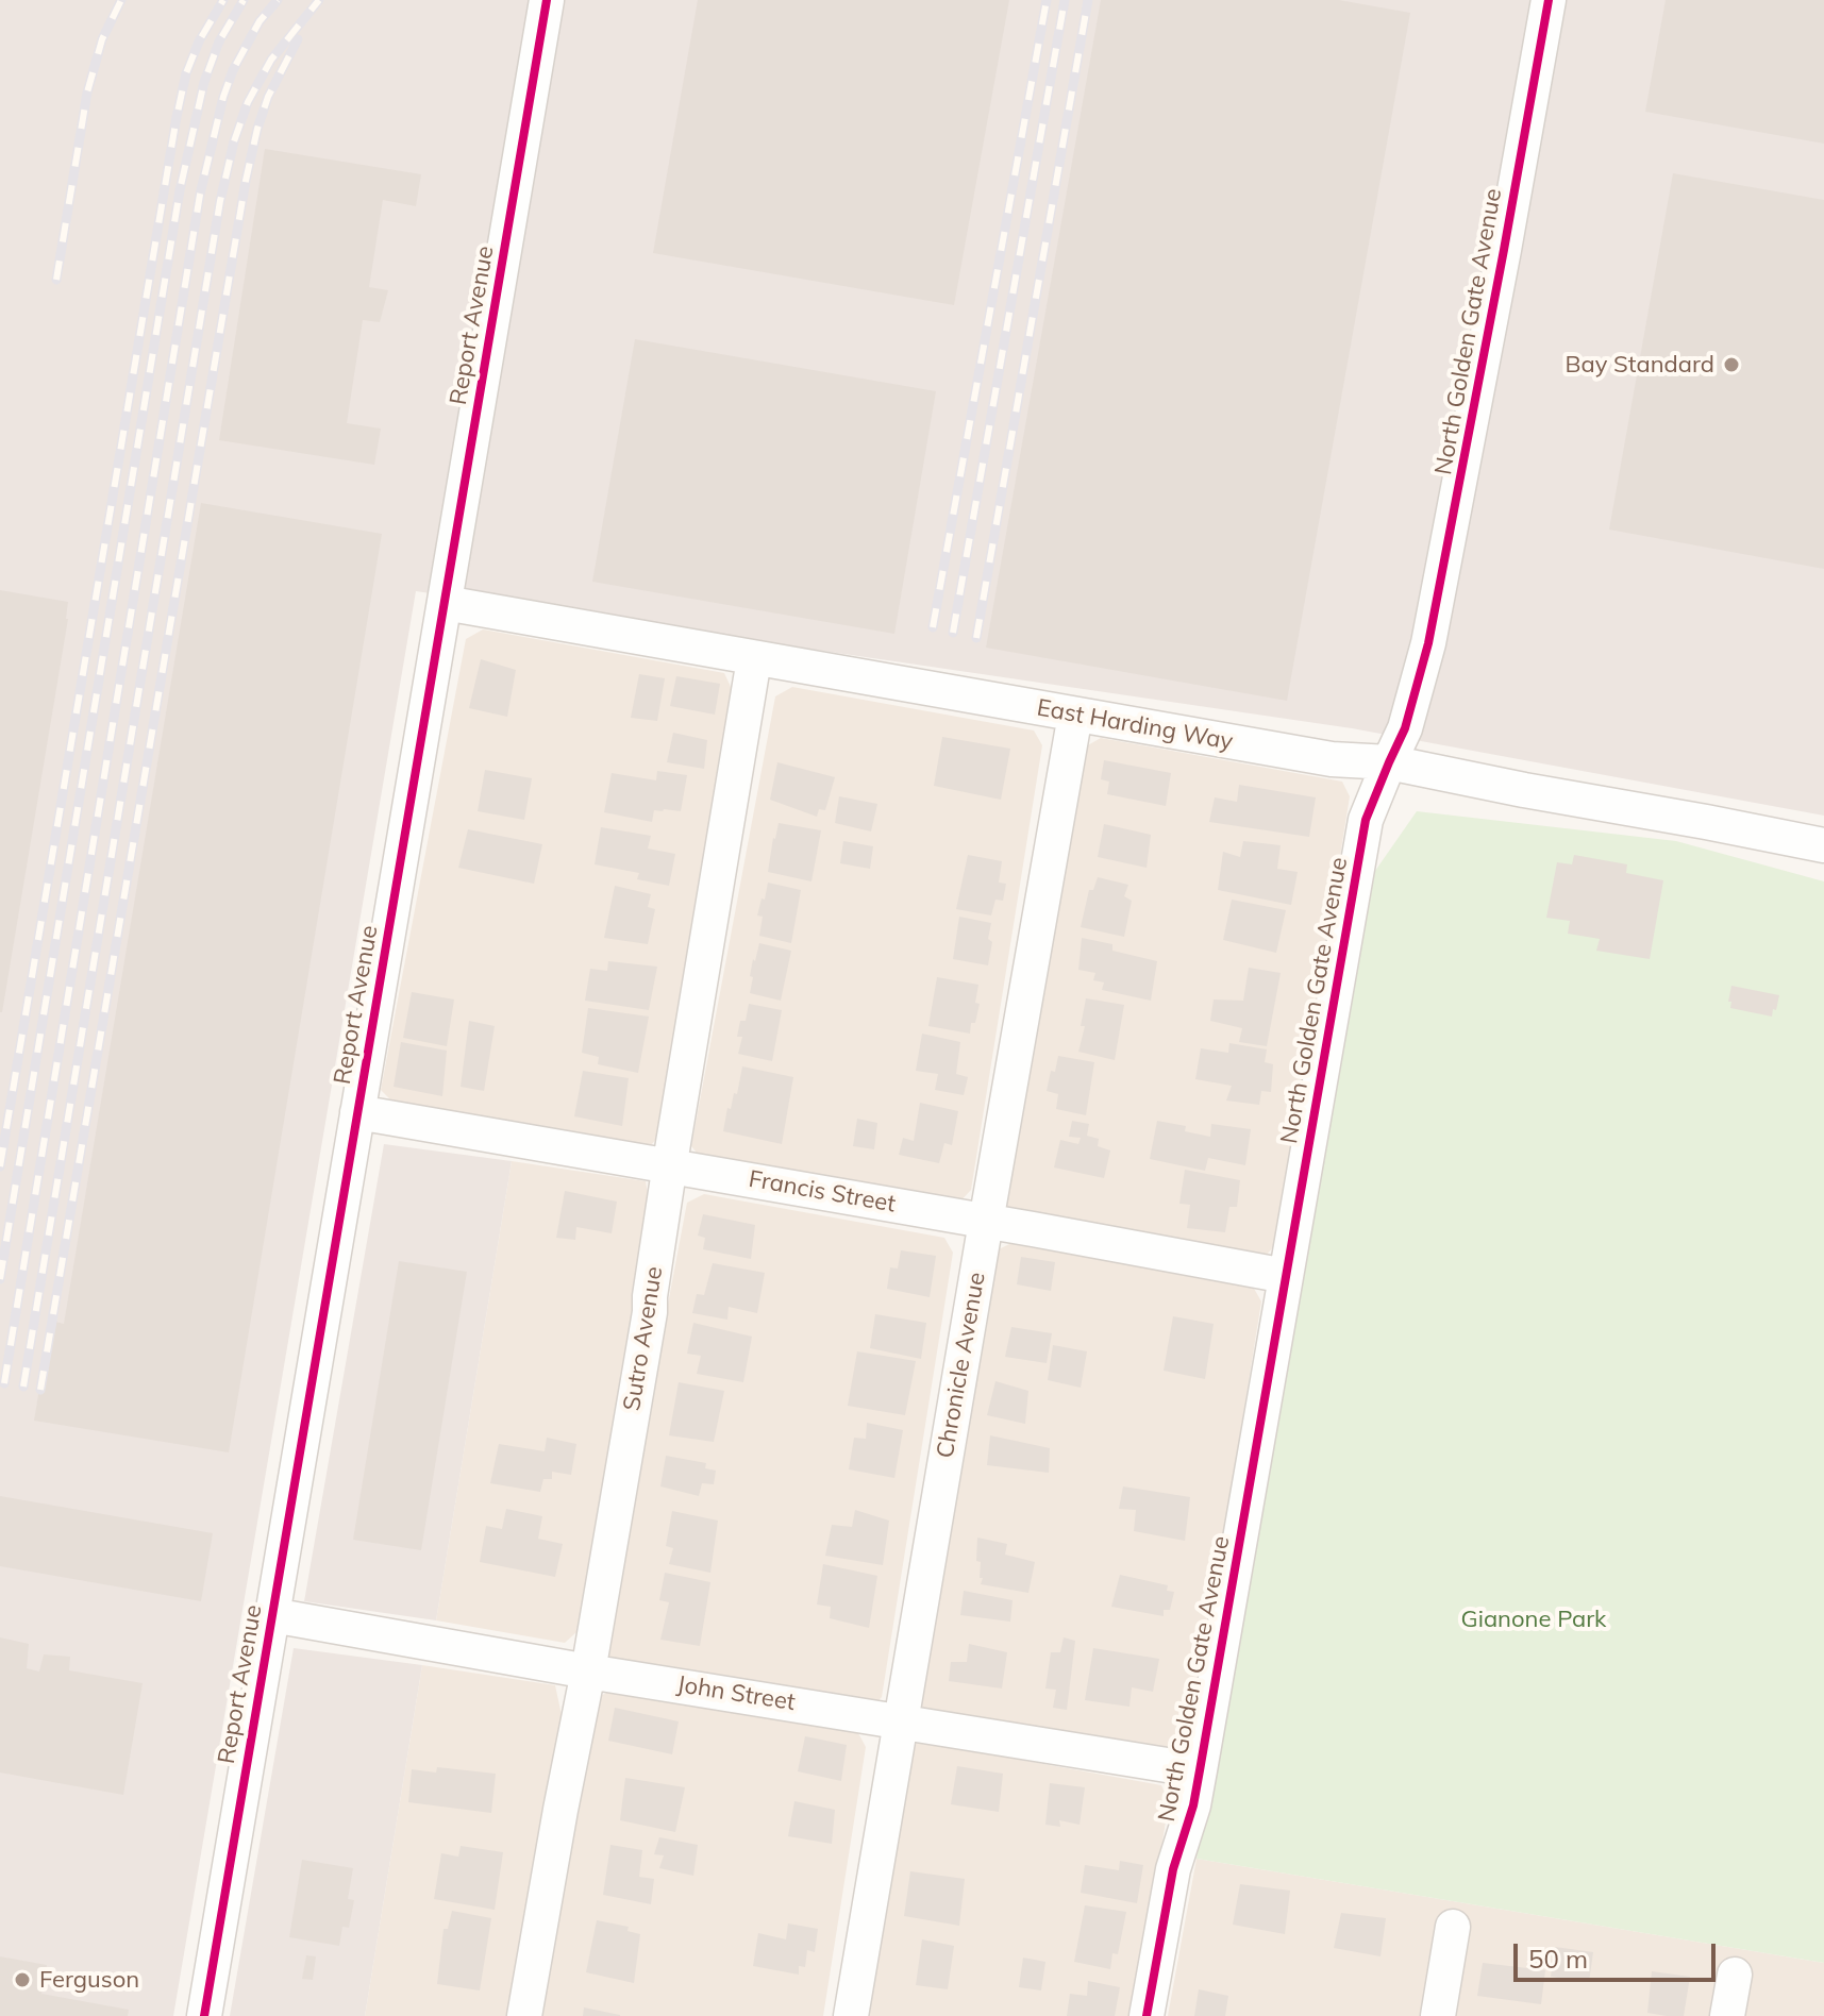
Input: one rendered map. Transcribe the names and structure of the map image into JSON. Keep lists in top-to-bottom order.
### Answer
{
  "streets": {
    "street": [
      "Report Avenue",
      "North Golden Gate Avenue",
      "East Harding Way",
      "Francis Street",
      "Sutro Avenue",
      "Chronicle Avenue",
      "John Street"
    ]
  },
  "crossings": [
    ["Report Avenue", "East Harding Way"],
    ["Report Avenue", "Francis Street"],
    ["Report Avenue", "John Street"],
    ["North Golden Gate Avenue", "East Harding Way"],
    ["North Golden Gate Avenue", "Francis Street"],
    ["North Golden Gate Avenue", "John Street"],
    ["East Harding Way", "Sutro Avenue"],
    ["East Harding Way", "Chronicle Avenue"],
    ["Francis Street", "Sutro Avenue"],
    ["Francis Street", "Chronicle Avenue"],
    ["Sutro Avenue", "John Street"],
    ["Chronicle Avenue", "John Street"]
  ],
  "parks": ["Gianone Park"],
  "places": ["Bay Standard", "Ferguson"],
  "scale_bar": "50 m"
}
